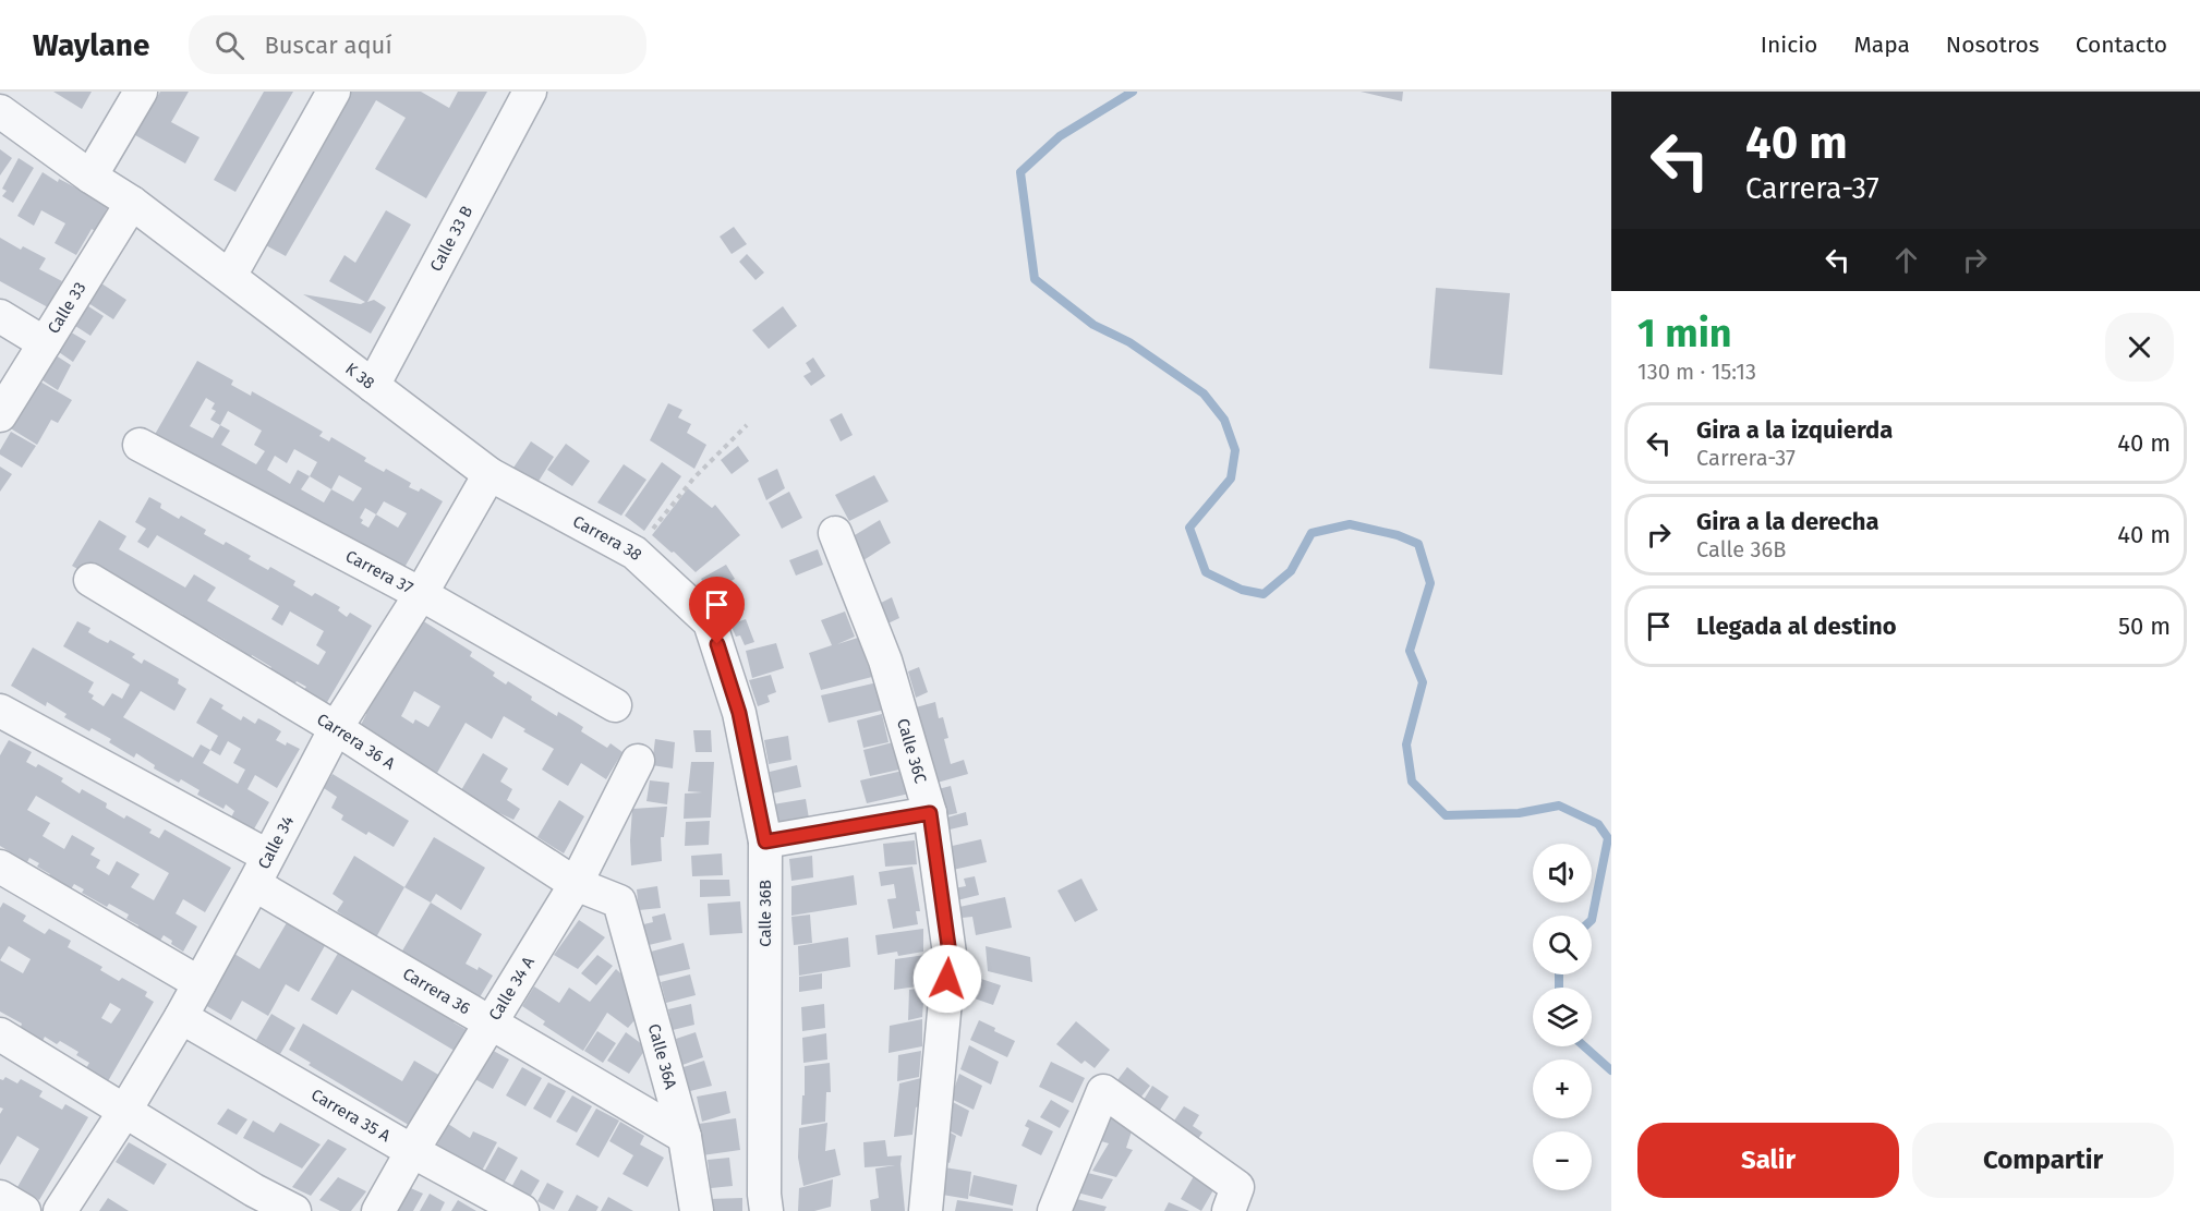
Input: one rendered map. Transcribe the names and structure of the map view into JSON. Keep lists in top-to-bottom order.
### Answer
{
  "streets": {
    "street": [
      "Calle 33 B",
      "Calle 33",
      "K 38",
      "Carrera 38",
      "Carrera 37",
      "Carrera 36 A",
      "Calle 36C",
      "Calle 34",
      "Calle 36B",
      "Calle 34 A",
      "Carrera 36",
      "Calle 36A",
      "Carrera 35 A"
    ]
  },
  "crossings": [
    ["Calle 33 B", "K 38"],
    ["Calle 33", "K 38"],
    ["K 38", "Carrera 38"],
    ["K 38", "Calle 34"],
    ["Carrera 38", "Calle 34"],
    ["Carrera 38", "Calle 36B"],
    ["Carrera 37", "Calle 34"],
    ["Carrera 36 A", "Calle 34"],
    ["Carrera 36 A", "Calle 34 A"],
    ["Carrera 36 A", "Calle 36A"],
    ["Calle 34", "Carrera 36"],
    ["Calle 34", "Carrera 35 A"],
    ["Calle 34 A", "Carrera 36"],
    ["Calle 34 A", "Carrera 35 A"],
    ["Carrera 36", "Calle 36A"]
  ],
  "page": {
    "header": "Waylane",
    "search": "Buscar aquí",
    "nav": [
      "Inicio",
      "Mapa",
      "Nosotros",
      "Contacto"
    ],
    "turn": ["40 m", "Carrera-37"],
    "heading": ["1 min", "130 m · 15:13"],
    "list": [
      {
        "name": "Gira a la izquierda",
        "note": "Carrera-37",
        "value": "40 m"
      },
      {
        "name": "Gira a la derecha",
        "note": "Calle 36B",
        "value": "40 m"
      },
      {
        "name": "Llegada al destino",
        "value": "50 m"
      }
    ],
    "map_buttons": ["+", "−"],
    "buttons": ["Salir", "Compartir"]
  }
}
